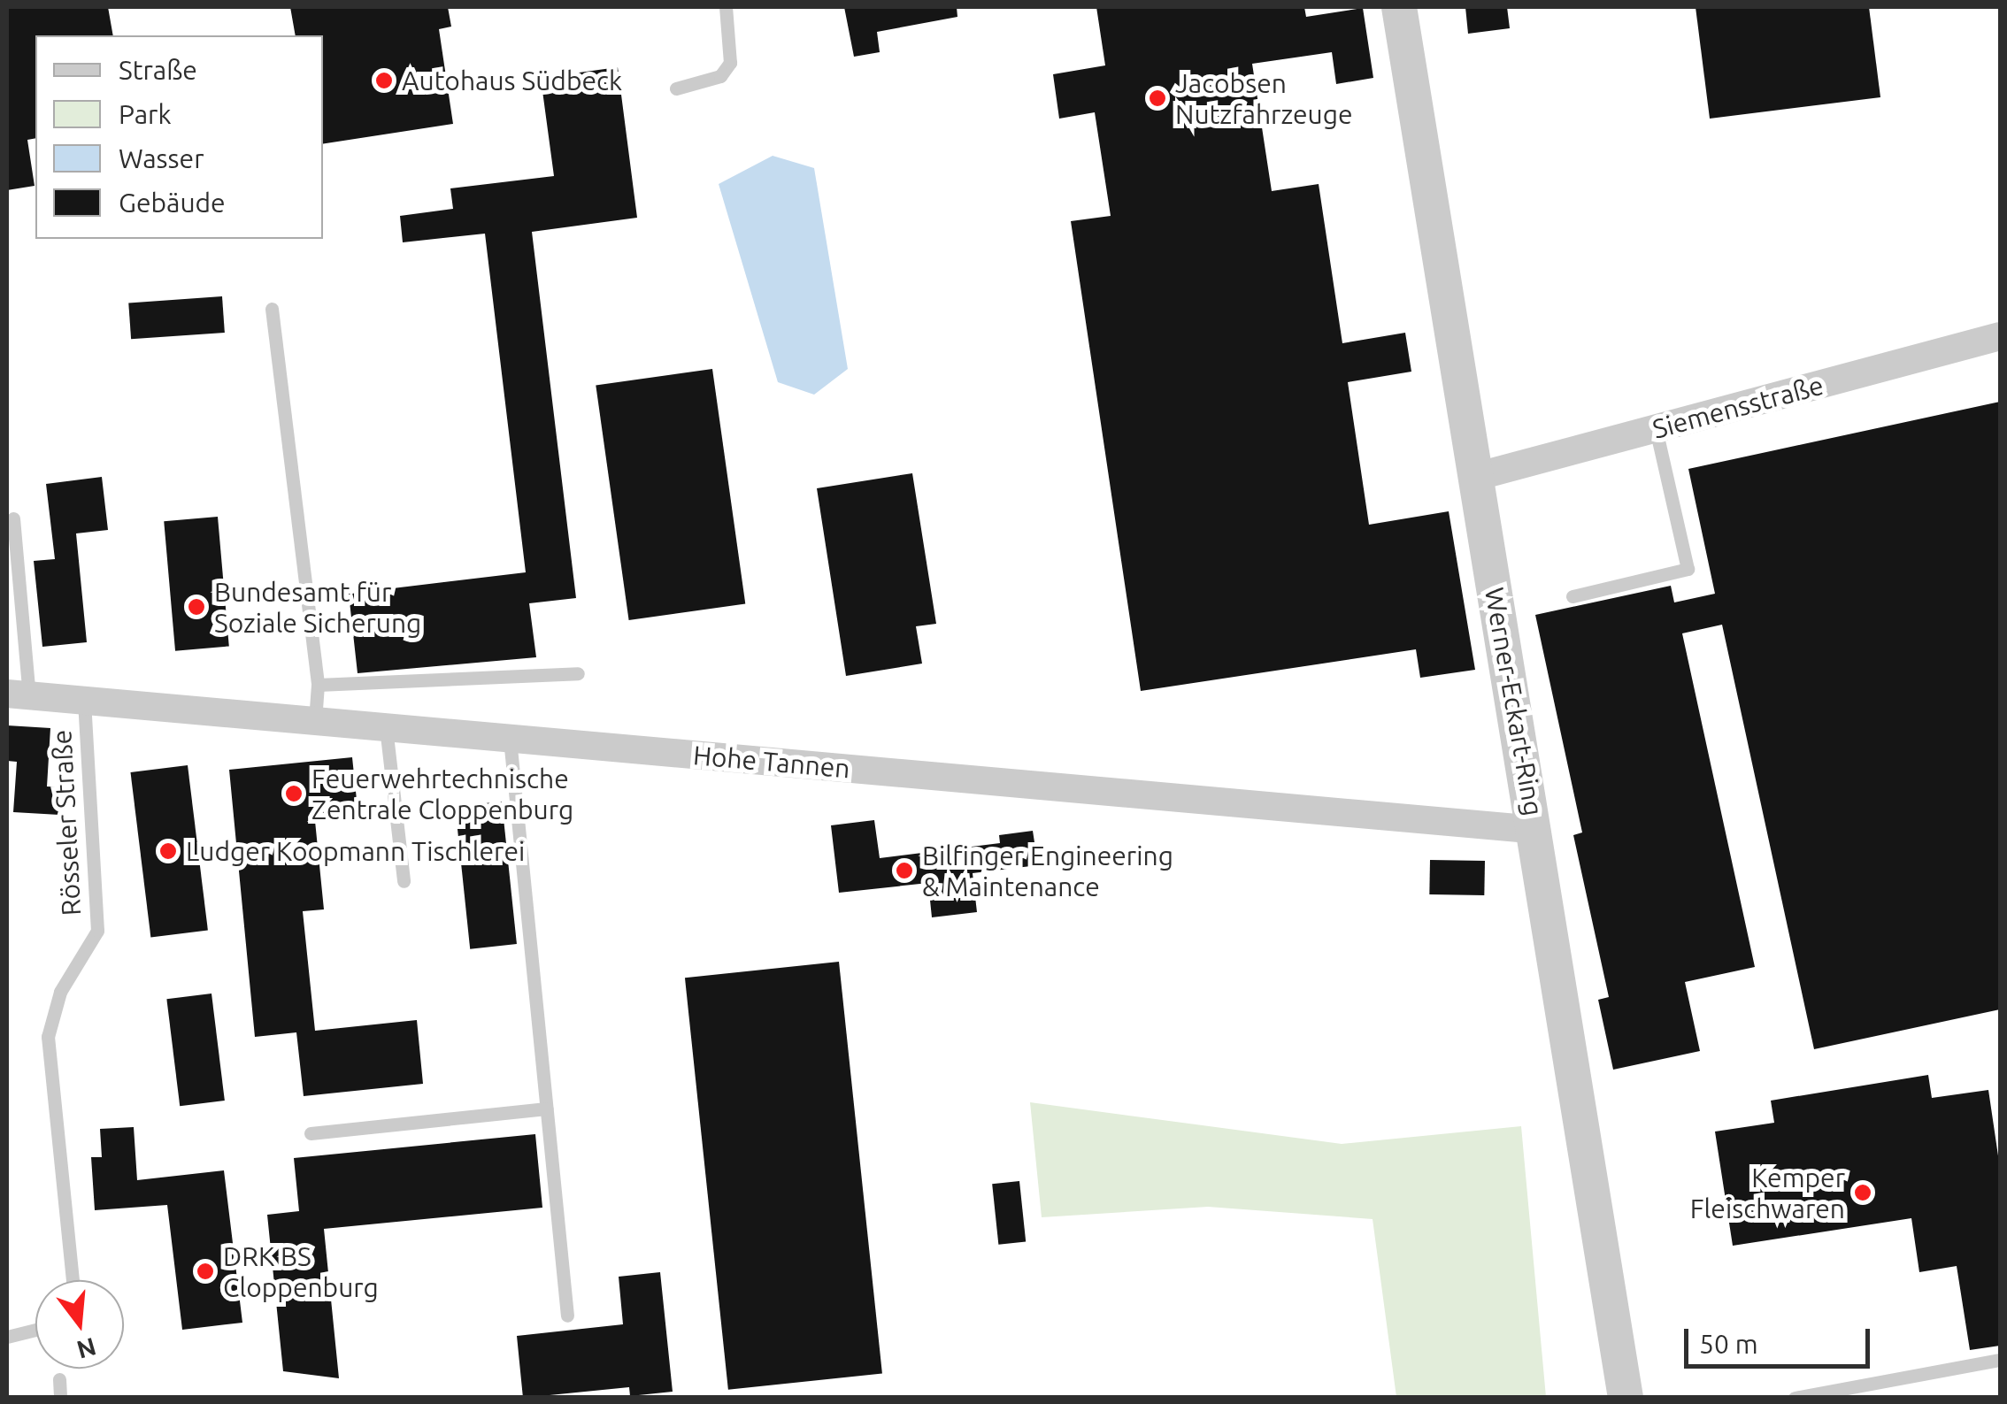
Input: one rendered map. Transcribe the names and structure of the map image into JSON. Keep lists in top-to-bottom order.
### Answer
{
  "streets": {
    "street": ["Siemensstraße", "Werner-Eckart-Ring", "Hohe Tannen"],
    "lane": ["Rösseler Straße"]
  },
  "crossings": [
    ["Siemensstraße", "Werner-Eckart-Ring"],
    ["Werner-Eckart-Ring", "Hohe Tannen"],
    ["Hohe Tannen", "Rösseler Straße"]
  ],
  "places": [
    "Autohaus Südbeck",
    "Jacobsen Nutzfahrzeuge",
    "Bundesamt für Soziale Sicherung",
    "Feuerwehrtechnische Zentrale Cloppenburg",
    "Ludger Koopmann Tischlerei",
    "Bilfinger Engineering & Maintenance",
    "Kemper Fleischwaren",
    "DRK BS Cloppenburg"
  ],
  "legend": [
    "Straße",
    "Park",
    "Wasser",
    "Gebäude"
  ],
  "scale_bar": "50 m",
  "north": "bottom"
}
